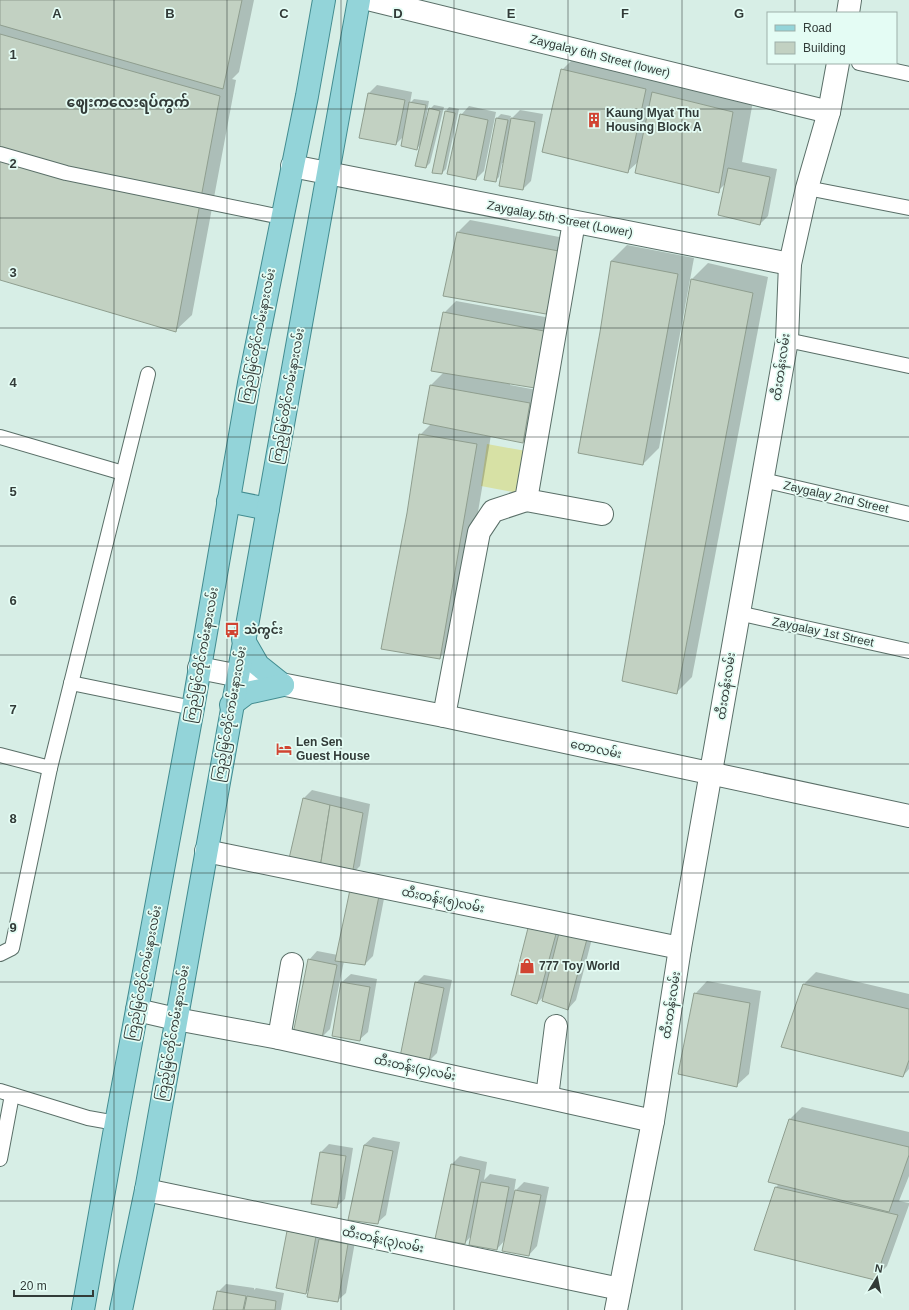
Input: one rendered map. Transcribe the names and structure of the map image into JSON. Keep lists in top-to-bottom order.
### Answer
{
  "streets": {
    "main road": ["ကြည်မြင်တိုင်ကမ်းနားလမ်း", "ကြည့်မြင်တိုင်ကမ်းနားလမ်း"],
    "street": [
      "Zaygalay 6th Street (lower)",
      "Zaygalay 5th Street (Lower)",
      "ထီးတန်းလမ်း",
      "တောလမ်း",
      "ထီးတန်း(၅)လမ်း",
      "ထီးတန်း(၄)လမ်း",
      "ထီးတန်း(၃)လမ်း"
    ],
    "lane": ["Zaygalay 2nd Street", "Zaygalay 1st Street"]
  },
  "crossings": [
    ["Zaygalay 6th Street (lower)", "ထီးတန်းလမ်း"],
    ["Zaygalay 5th Street (Lower)", "ကြည်မြင်တိုင်ကမ်းနားလမ်း"],
    ["Zaygalay 5th Street (Lower)", "ထီးတန်းလမ်း"],
    ["Zaygalay 5th Street (Lower)", "ကြည့်မြင်တိုင်ကမ်းနားလမ်း"],
    ["ကြည်မြင်တိုင်ကမ်းနားလမ်း", "တောလမ်း"],
    ["ကြည်မြင်တိုင်ကမ်းနားလမ်း", "ထီးတန်း(၄)လမ်း"],
    ["ထီးတန်းလမ်း", "Zaygalay 2nd Street"],
    ["ထီးတန်းလမ်း", "Zaygalay 1st Street"],
    ["ထီးတန်းလမ်း", "တောလမ်း"],
    ["ထီးတန်းလမ်း", "ထီးတန်း(၅)လမ်း"],
    ["ထီးတန်းလမ်း", "ထီးတန်း(၄)လမ်း"],
    ["ထီးတန်းလမ်း", "ထီးတန်း(၃)လမ်း"],
    ["ကြည့်မြင်တိုင်ကမ်းနားလမ်း", "တောလမ်း"],
    ["ကြည့်မြင်တိုင်ကမ်းနားလမ်း", "ထီးတန်း(၅)လမ်း"],
    ["ကြည့်မြင်တိုင်ကမ်းနားလမ်း", "ထီးတန်း(၄)လမ်း"],
    ["ကြည့်မြင်တိုင်ကမ်းနားလမ်း", "ထီးတန်း(၃)လမ်း"]
  ],
  "districts": ["ဈေးကလေးရပ်ကွက်"],
  "places": {
    "building": ["Kaung Myat Thu Housing Block A"],
    "bus stop": ["သဲကွင်း"],
    "hotel": ["Len Sen Guest House"],
    "shop": ["777 Toy World"]
  },
  "legend": ["Road", "Building"],
  "scale_bar": "20 m",
  "north": "top",
  "grid": {
    "columns": [
      "A",
      "B",
      "C",
      "D",
      "E",
      "F",
      "G"
    ],
    "rows": [
      "1",
      "2",
      "3",
      "4",
      "5",
      "6",
      "7",
      "8",
      "9"
    ]
  }
}
